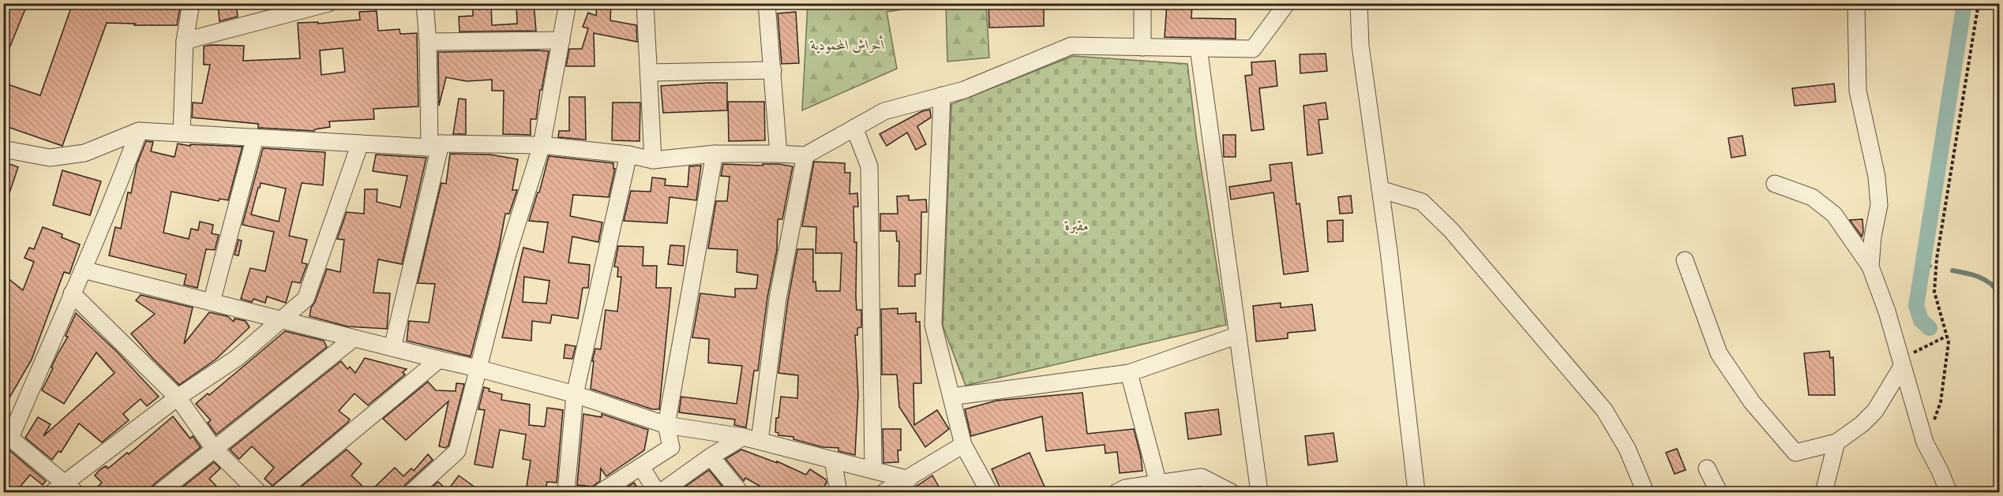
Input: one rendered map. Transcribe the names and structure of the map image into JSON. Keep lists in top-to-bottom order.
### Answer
{
  "parks": ["أحراش المحمودية", "مقبرة"]
}
